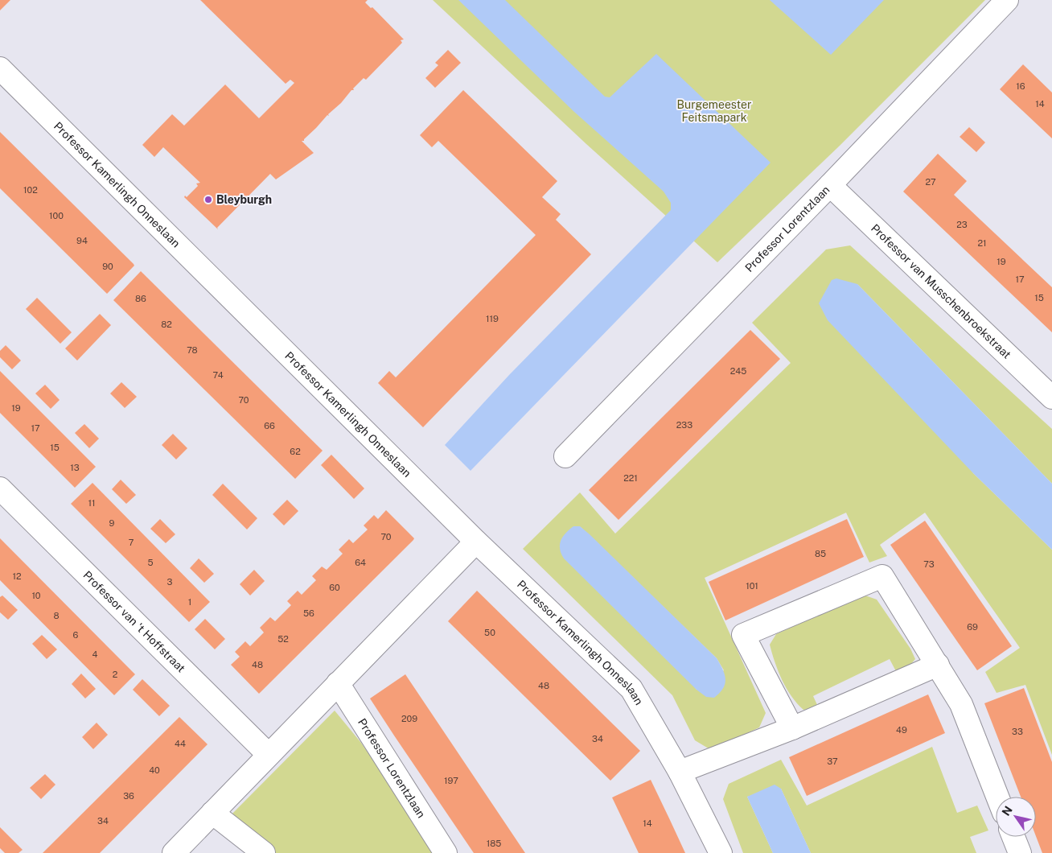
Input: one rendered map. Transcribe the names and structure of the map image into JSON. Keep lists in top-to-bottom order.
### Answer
{
  "streets": {
    "street": [
      "Professor Kamerlingh Onneslaan",
      "Professor Lorentzlaan",
      "Professor van Musschenbroekstraat",
      "Professor van 't Hoffstraat"
    ]
  },
  "crossings": [
    ["Professor Lorentzlaan", "Professor van Musschenbroekstraat"]
  ],
  "parks": ["Burgemeester Feitsmapark"],
  "places": ["Bleyburgh"],
  "house_numbers": [
    "16",
    "14",
    "27",
    "102",
    "100",
    "23",
    "94",
    "21",
    "19",
    "90",
    "17",
    "15",
    "86",
    "119",
    "82",
    "78",
    "245",
    "74",
    "70",
    "19",
    "233",
    "66",
    "17",
    "15",
    "62",
    "13",
    "221",
    "11",
    "9",
    "70",
    "7",
    "85",
    "5",
    "64",
    "73",
    "12",
    "3",
    "101",
    "60",
    "10",
    "1",
    "56",
    "8",
    "69",
    "50",
    "6",
    "52",
    "4",
    "48",
    "2",
    "48",
    "209",
    "49",
    "33",
    "34",
    "44",
    "37",
    "40",
    "197",
    "36",
    "34",
    "14",
    "185"
  ],
  "north": "top left"
}
